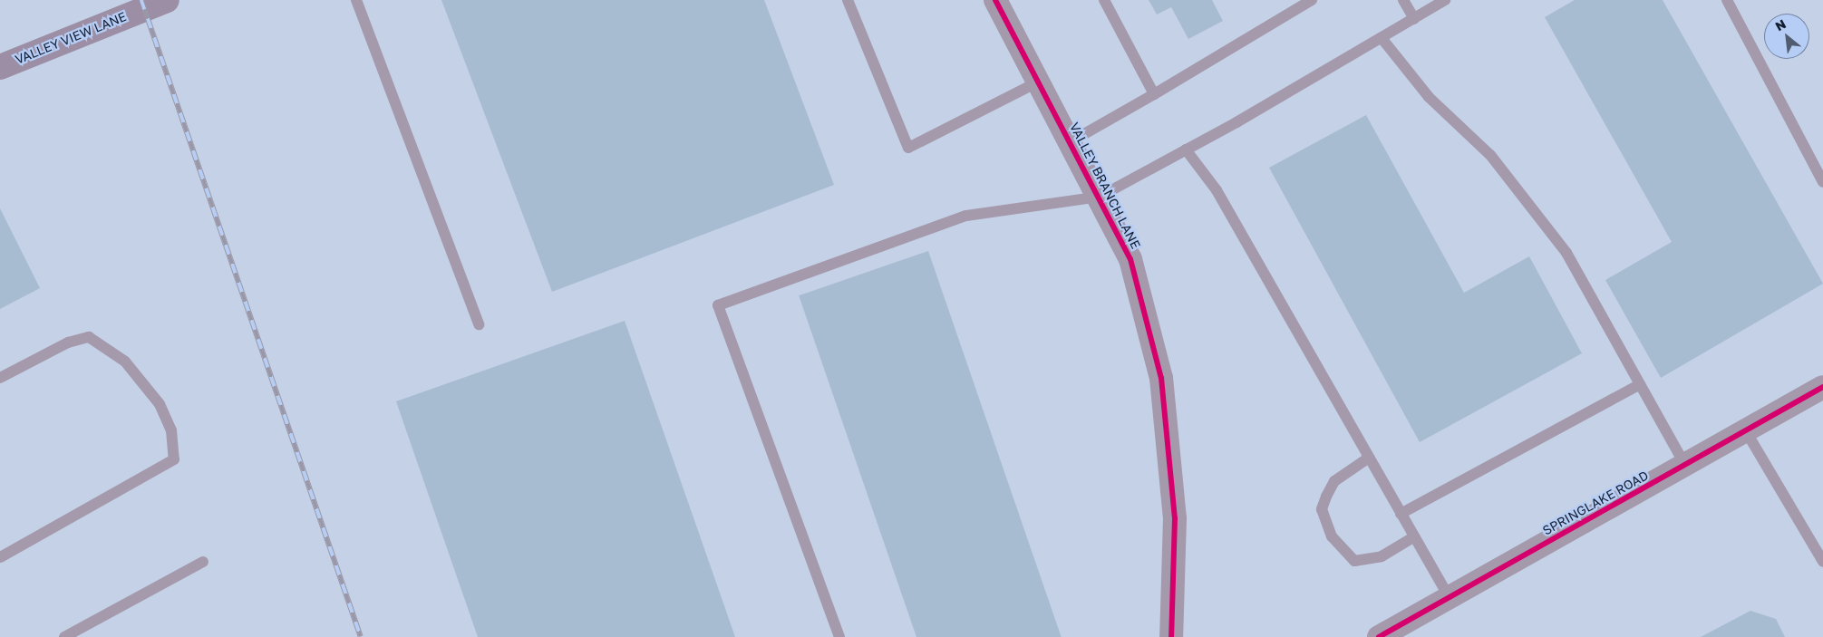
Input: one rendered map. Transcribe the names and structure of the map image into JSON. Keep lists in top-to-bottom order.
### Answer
{
  "streets": {
    "main road": ["VALLEY VIEW LANE"],
    "street": ["VALLEY BRANCH LANE", "SPRINGLAKE ROAD"]
  },
  "north": "top left"
}
